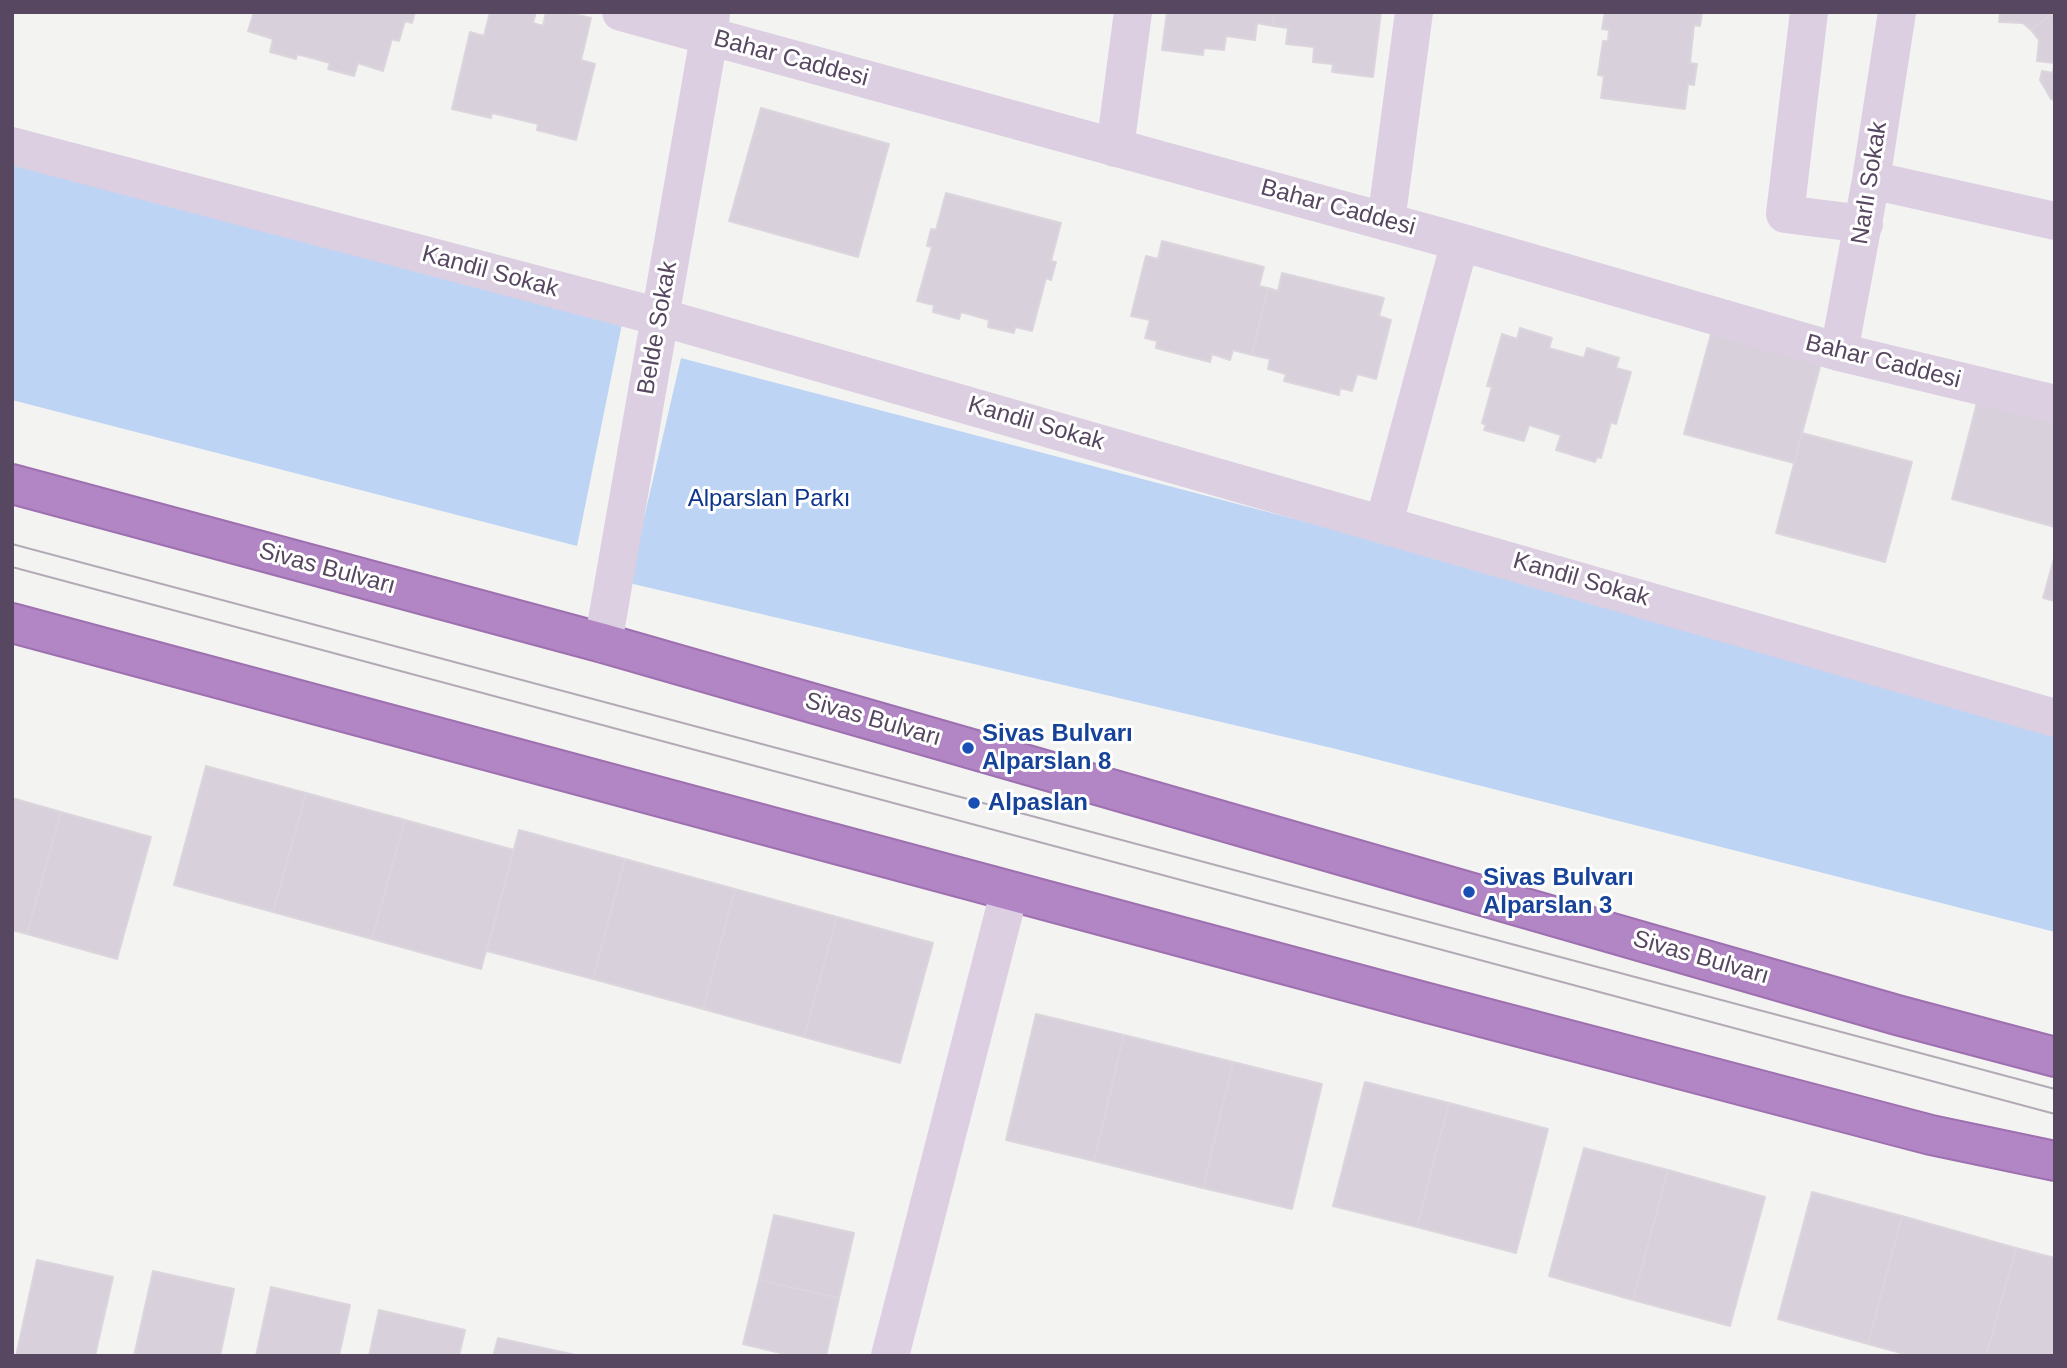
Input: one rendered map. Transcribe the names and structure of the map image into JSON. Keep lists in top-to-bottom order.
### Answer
{
  "streets": {
    "highway": ["Sivas Bulvarı"],
    "street": [
      "Bahar Caddesi",
      "Narlı Sokak",
      "Kandil Sokak",
      "Belde Sokak"
    ]
  },
  "crossings": [
    ["Bahar Caddesi", "Narlı Sokak"],
    ["Bahar Caddesi", "Belde Sokak"],
    ["Kandil Sokak", "Belde Sokak"],
    ["Belde Sokak", "Sivas Bulvarı"]
  ],
  "parks": ["Alparslan Parkı"],
  "places": ["Sivas Bulvarı Alparslan 8", "Alpaslan", "Sivas Bulvarı Alparslan 3"]
}
